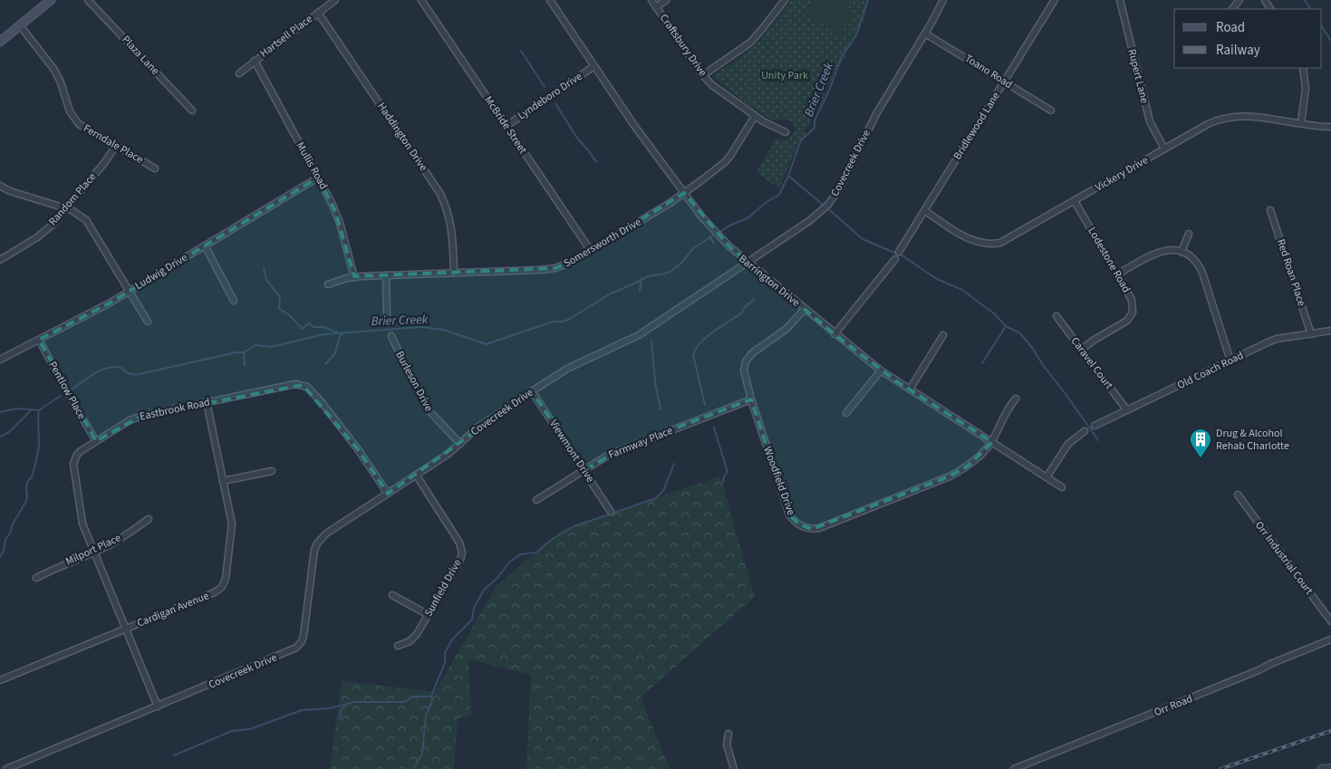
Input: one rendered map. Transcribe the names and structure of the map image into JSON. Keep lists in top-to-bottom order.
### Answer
{
  "streets": {
    "street": [
      "Hartsell Place",
      "Craftsbury Drive",
      "Plaza Lane",
      "Toano Road",
      "Rupert Lane",
      "Lyndeboro Drive",
      "McBride Street",
      "Bridlewood Lane",
      "Haddington Drive",
      "Ferndale Place",
      "Covecreek Drive",
      "Mullis Road",
      "Vickery Drive",
      "Random Place",
      "Somersworth Drive",
      "Lodestone Road",
      "Ludwig Drive",
      "Red Roan Place",
      "Barrington Drive",
      "Caravel Court",
      "Old Coach Road",
      "Burleson Drive",
      "Pentlow Place",
      "Eastbrook Road",
      "Farmway Place",
      "Viewmont Drive",
      "Woodfield Drive",
      "Milport Place",
      "Orr Industrial Court",
      "Sunfield Drive",
      "Cardigan Avenue",
      "Orr Road"
    ]
  },
  "crossings": [
    ["Hartsell Place", "Haddington Drive"],
    ["Hartsell Place", "Mullis Road"],
    ["Craftsbury Drive", "Somersworth Drive"],
    ["Toano Road", "Bridlewood Lane"],
    ["Toano Road", "Covecreek Drive"],
    ["Rupert Lane", "Vickery Drive"],
    ["Lyndeboro Drive", "McBride Street"],
    ["Lyndeboro Drive", "Barrington Drive"],
    ["McBride Street", "Somersworth Drive"],
    ["Bridlewood Lane", "Vickery Drive"],
    ["Haddington Drive", "Somersworth Drive"],
    ["Ferndale Place", "Random Place"],
    ["Covecreek Drive", "Barrington Drive"],
    ["Covecreek Drive", "Burleson Drive"],
    ["Covecreek Drive", "Eastbrook Road"],
    ["Covecreek Drive", "Viewmont Drive"],
    ["Covecreek Drive", "Sunfield Drive"],
    ["Mullis Road", "Somersworth Drive"],
    ["Mullis Road", "Ludwig Drive"],
    ["Vickery Drive", "Lodestone Road"],
    ["Somersworth Drive", "Barrington Drive"],
    ["Lodestone Road", "Caravel Court"],
    ["Ludwig Drive", "Pentlow Place"],
    ["Red Roan Place", "Old Coach Road"],
    ["Barrington Drive", "Woodfield Drive"],
    ["Caravel Court", "Old Coach Road"],
    ["Pentlow Place", "Eastbrook Road"],
    ["Eastbrook Road", "Milport Place"],
    ["Eastbrook Road", "Cardigan Avenue"],
    ["Farmway Place", "Viewmont Drive"],
    ["Farmway Place", "Woodfield Drive"]
  ],
  "water": ["Brier Creek"],
  "parks": ["Unity Park"],
  "places": {
    "building": ["Drug & Alcohol Rehab Charlotte"]
  },
  "legend": ["Road", "Railway"]
}
